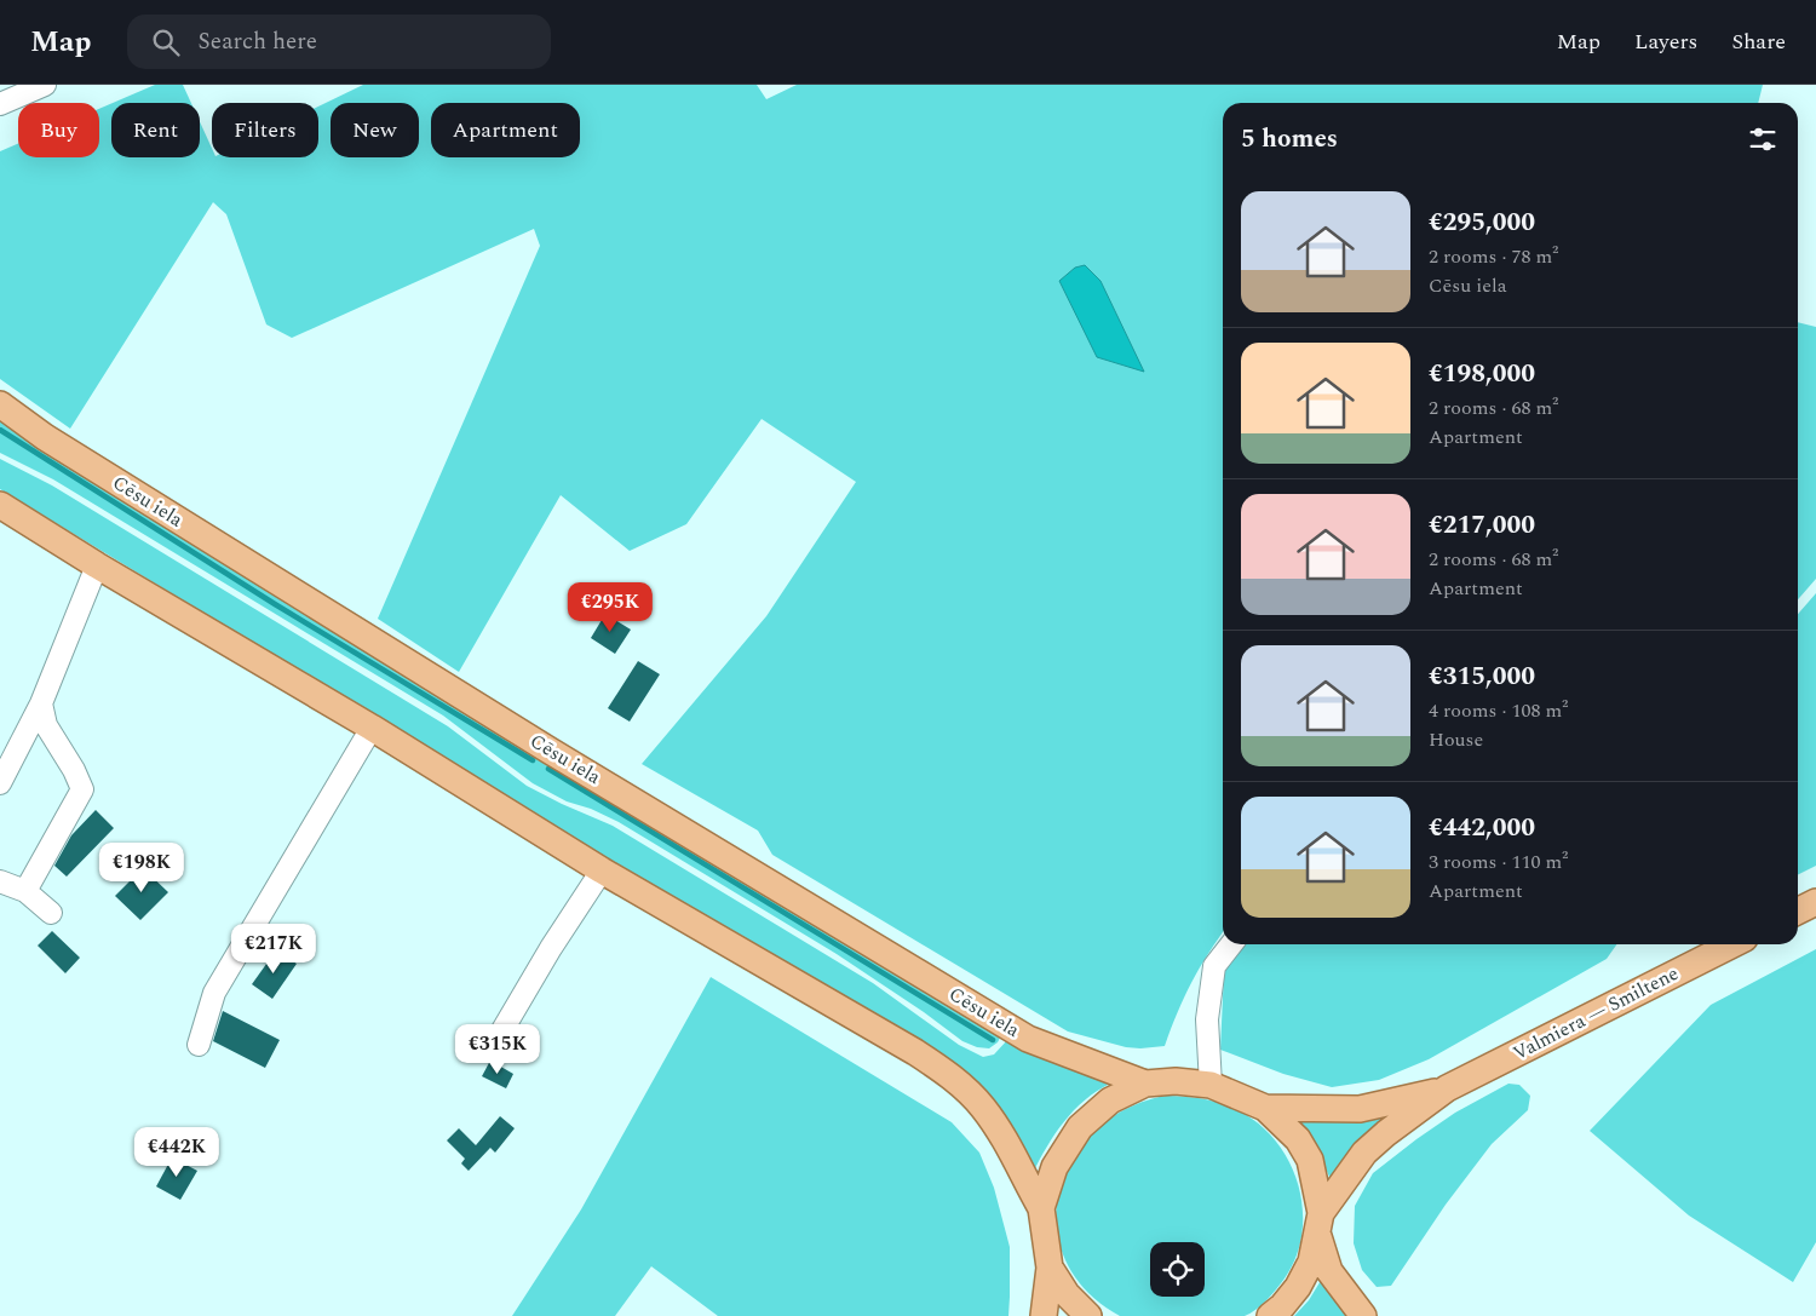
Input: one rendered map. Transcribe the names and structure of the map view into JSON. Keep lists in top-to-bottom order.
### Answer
{
  "streets": {
    "main road": ["Cēsu iela", "Valmiera — Smiltene"]
  },
  "page": {
    "header": "Map",
    "search": "Search here",
    "nav": ["Map", "Layers", "Share"],
    "chip": [
      "Buy",
      "Rent",
      "Filters",
      "New",
      "Apartment"
    ],
    "heading": "5 homes",
    "list": [
      {
        "name": "€295,000",
        "note": "2 rooms · 78 m² · Cēsu iela"
      },
      {
        "name": "€198,000",
        "note": "2 rooms · 68 m² · Apartment"
      },
      {
        "name": "€217,000",
        "note": "2 rooms · 68 m² · Apartment"
      },
      {
        "name": "€315,000",
        "note": "4 rooms · 108 m² · House"
      },
      {
        "name": "€442,000",
        "note": "3 rooms · 110 m² · Apartment"
      }
    ],
    "price": [
      "€295K",
      "€198K",
      "€217K",
      "€315K",
      "€442K"
    ]
  }
}
